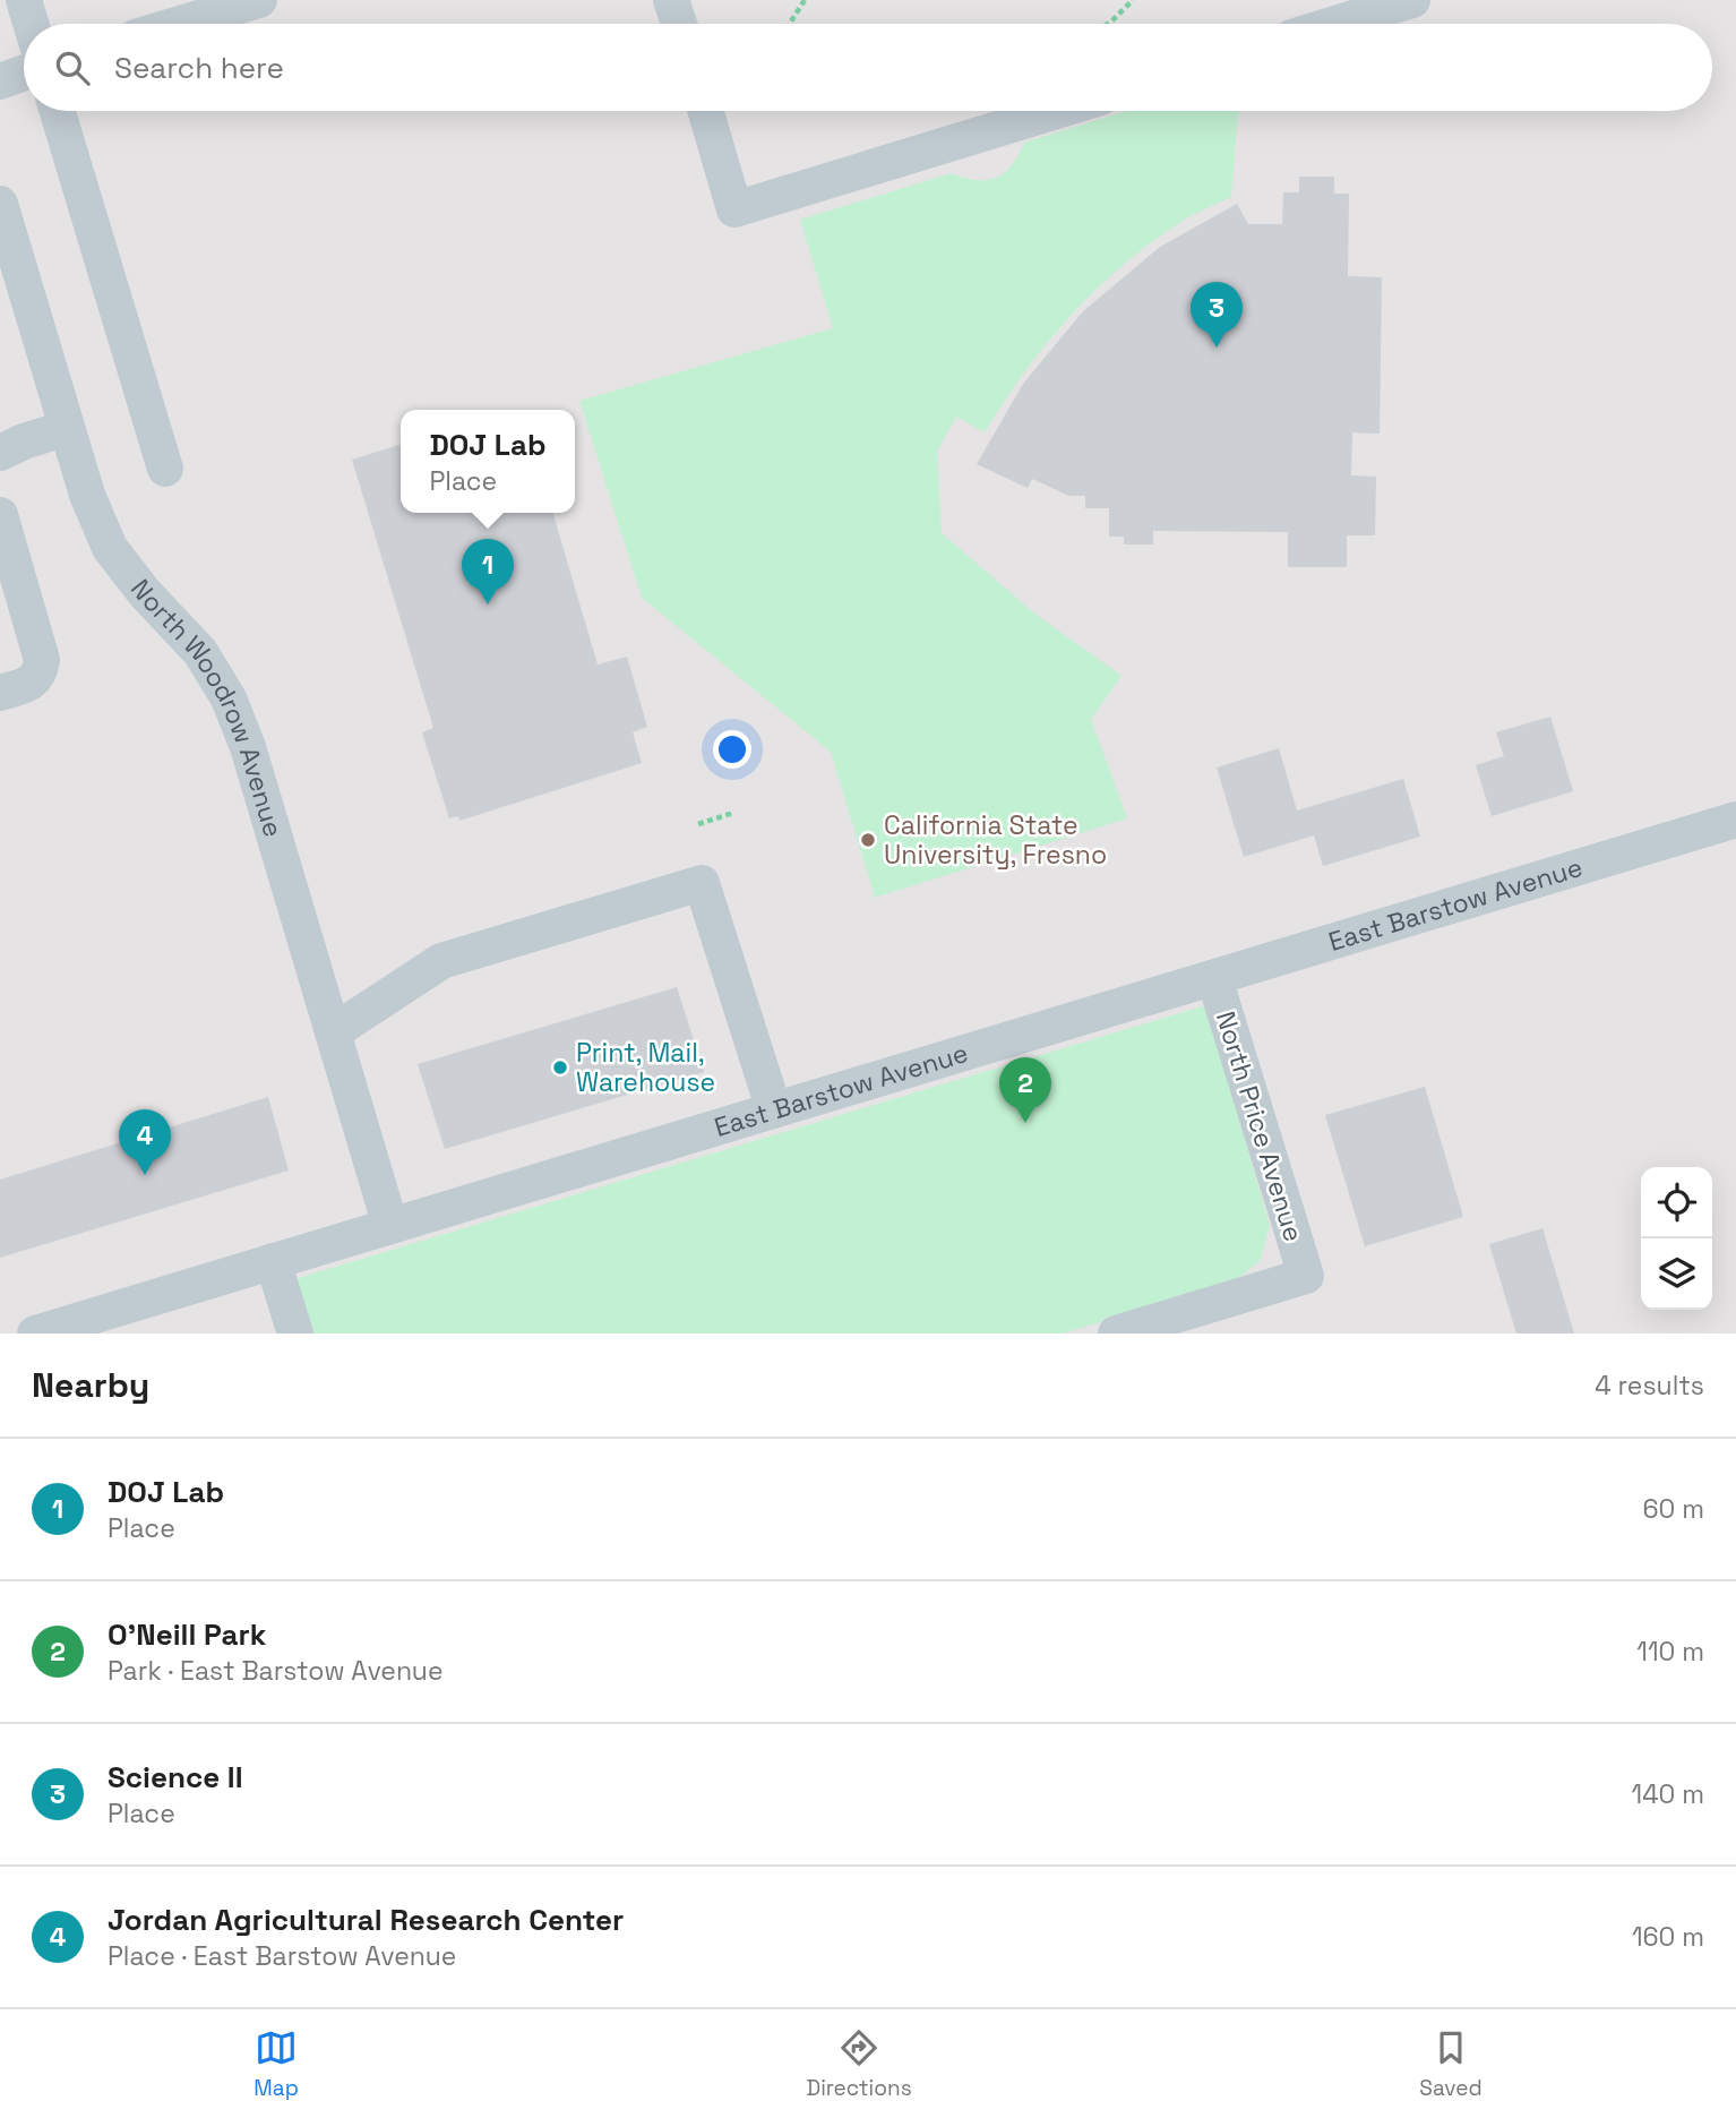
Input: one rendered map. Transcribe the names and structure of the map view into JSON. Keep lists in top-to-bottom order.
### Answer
{
  "streets": {
    "street": ["North Woodrow Avenue", "East Barstow Avenue", "North Price Avenue"]
  },
  "crossings": [
    ["North Woodrow Avenue", "East Barstow Avenue"],
    ["East Barstow Avenue", "North Price Avenue"]
  ],
  "places": ["California State University, Fresno", "Print, Mail, Warehouse"],
  "page": {
    "search": "Search here",
    "pins": [
      "3",
      "1",
      "2",
      "4"
    ],
    "popup": ["DOJ Lab", "Place"],
    "heading": ["Nearby", "4 results"],
    "list": [
      {
        "mark": "1",
        "name": "DOJ Lab",
        "note": "Place",
        "value": "60 m"
      },
      {
        "mark": "2",
        "name": "O'Neill Park",
        "note": "Park · East Barstow Avenue",
        "value": "110 m"
      },
      {
        "mark": "3",
        "name": "Science II",
        "note": "Place",
        "value": "140 m"
      },
      {
        "mark": "4",
        "name": "Jordan Agricultural Research Center",
        "note": "Place · East Barstow Avenue",
        "value": "160 m"
      }
    ],
    "nav": ["Map", "Directions", "Saved"]
  }
}
